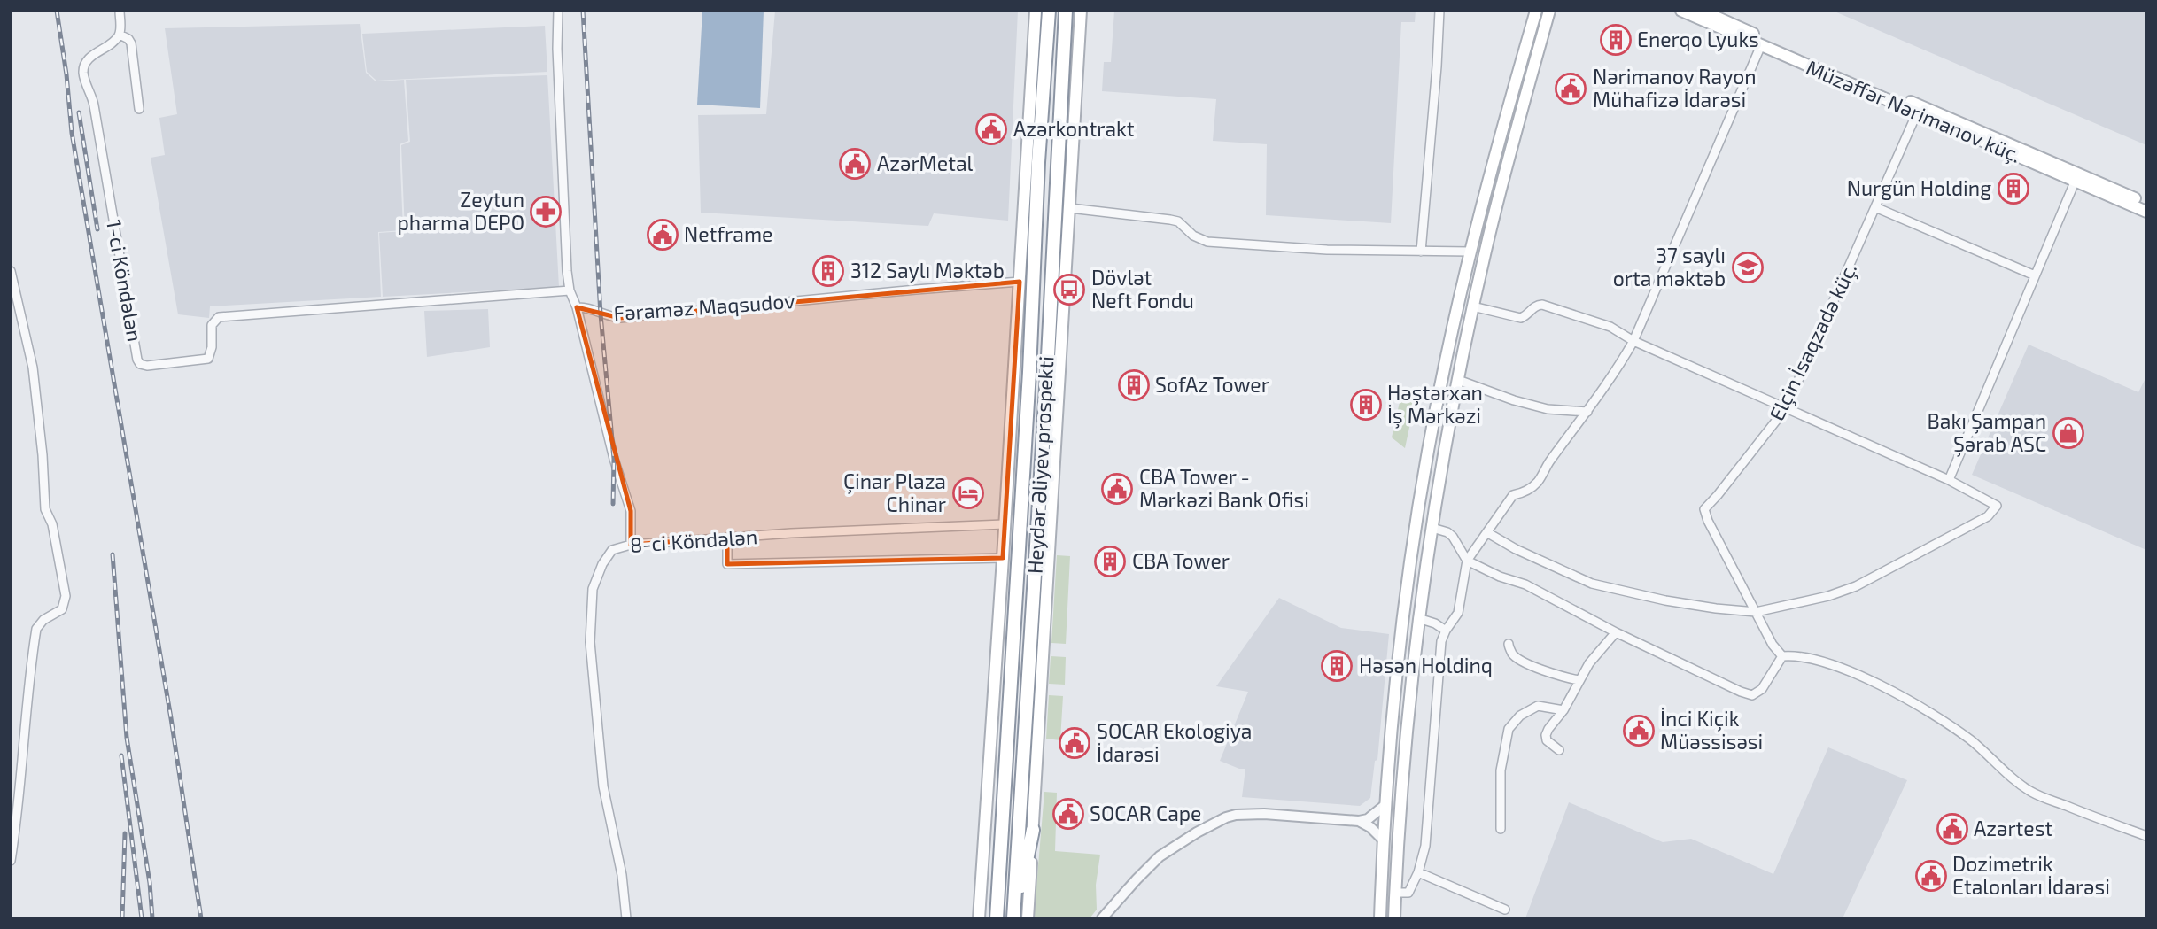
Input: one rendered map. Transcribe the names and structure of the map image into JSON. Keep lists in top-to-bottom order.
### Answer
{
  "streets": {
    "highway": ["Heydər Əliyev prospekti"],
    "main road": ["Müzəffər Nərimanov küç."],
    "street": [
      "1-ci Köndələn",
      "Fəraməz Maqsudov",
      "Elçin İsaqzadə küç.",
      "8-ci Köndələn"
    ]
  },
  "crossings": [
    ["Müzəffər Nərimanov küç.", "Elçin İsaqzadə küç."]
  ],
  "places": {
    "building": [
      "Enerqo Lyuks",
      "Nurgün Holding",
      "312 Saylı Məktəb",
      "SofAz Tower",
      "Həştərxan İş Mərkəzi",
      "CBA Tower",
      "Həsən Holdinq"
    ],
    "public building": [
      "Nərimanov Rayon Mühafizə İdarəsi",
      "Azərkontrakt",
      "AzərMetal",
      "Netframe",
      "CBA Tower - Mərkəzi Bank Ofisi",
      "İnci Kiçik Müəssisəsi",
      "SOCAR Ekologiya İdarəsi",
      "SOCAR Cape",
      "Azərtest",
      "Dozimetrik Etalonları İdarəsi"
    ],
    "pharmacy": ["Zeytun pharma DEPO"],
    "school or university": ["37 saylı orta məktəb"],
    "bus stop": ["Dövlət Neft Fondu"],
    "shop": ["Bakı Şampan Şərab ASC"],
    "hotel": ["Çinar Plaza Chinar"]
  }
}
